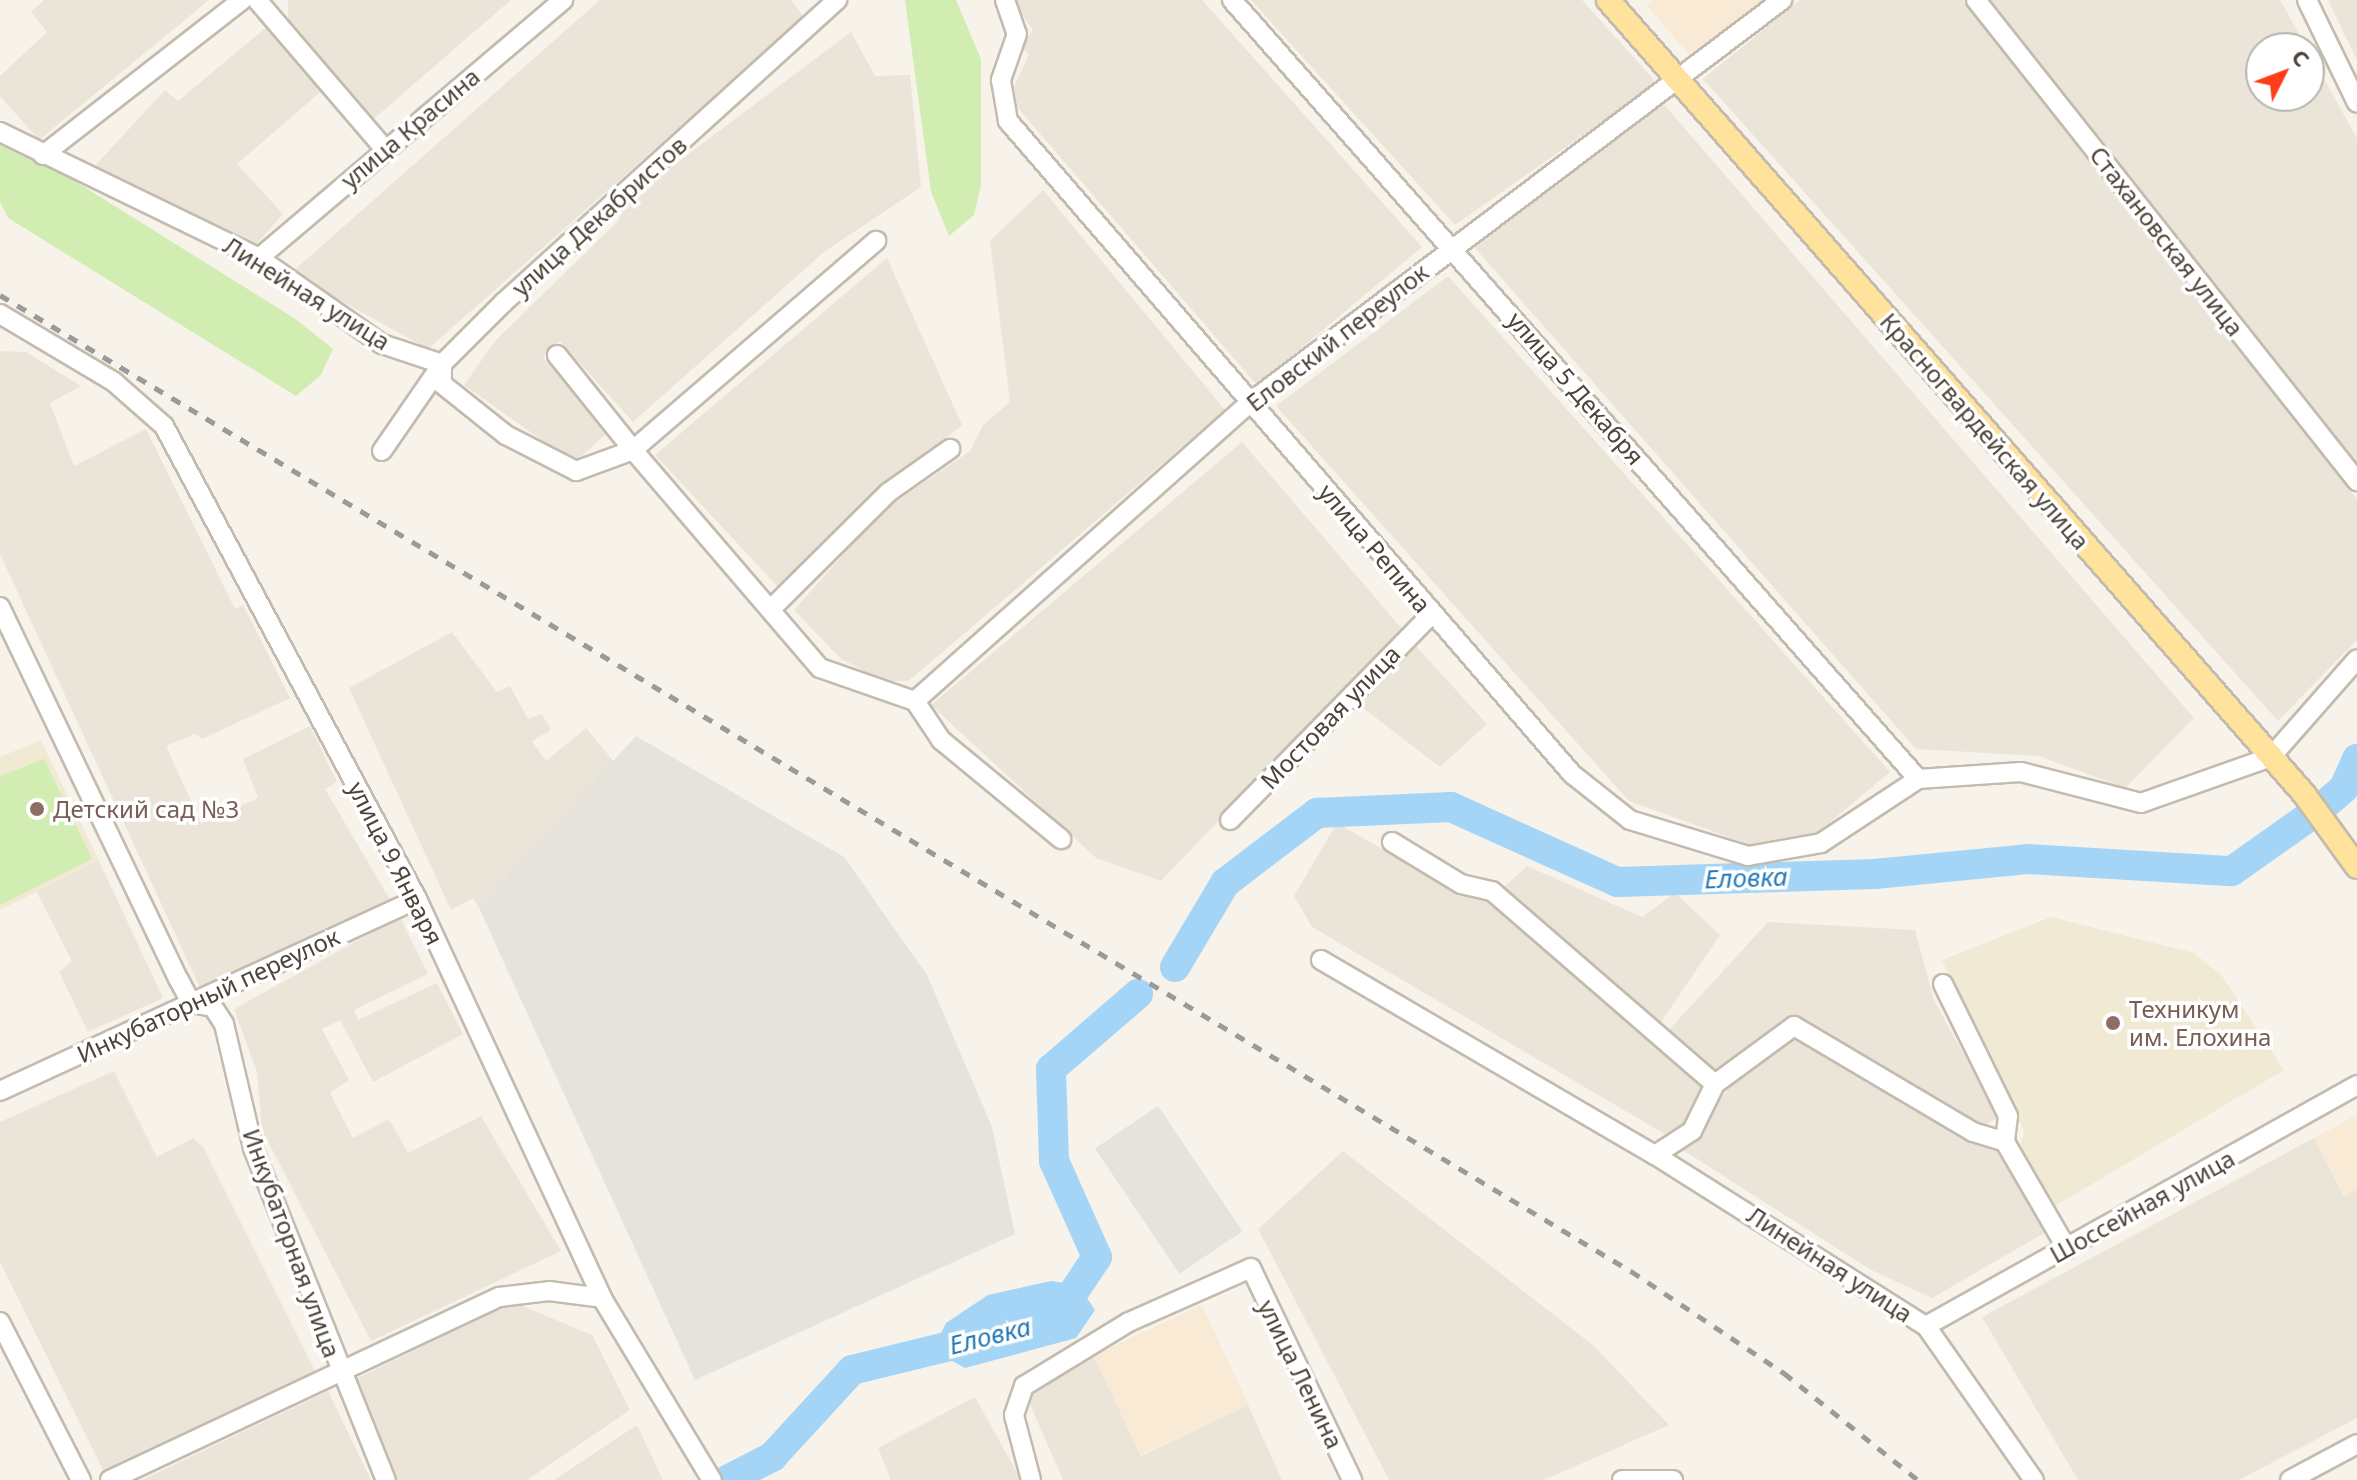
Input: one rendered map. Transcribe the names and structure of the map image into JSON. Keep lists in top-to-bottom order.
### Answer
{
  "streets": {
    "main road": ["Красногвардейская улица"],
    "street": [
      "улица Красина",
      "улица Декабристов",
      "Стахановская улица",
      "Линейная улица",
      "Еловский переулок",
      "улица 5 Декабря",
      "улица Репина",
      "Мостовая улица",
      "улица 9 Января",
      "Инкубаторный переулок",
      "Шоссейная улица",
      "Инкубаторная улица",
      "улица Ленина"
    ]
  },
  "crossings": [
    ["улица Красина", "Линейная улица"],
    ["улица Декабристов", "Линейная улица"],
    ["Линейная улица", "Шоссейная улица"],
    ["Еловский переулок", "улица 5 Декабря"],
    ["Еловский переулок", "Красногвардейская улица"],
    ["Еловский переулок", "улица Репина"],
    ["улица 5 Декабря", "улица Репина"],
    ["улица Репина", "Мостовая улица"],
    ["улица 9 Января", "Инкубаторный переулок"],
    ["Инкубаторный переулок", "Инкубаторная улица"]
  ],
  "water": ["Еловка"],
  "places": ["Детский сад №3", "Техникум им. Елохина"],
  "north": "top right"
}
